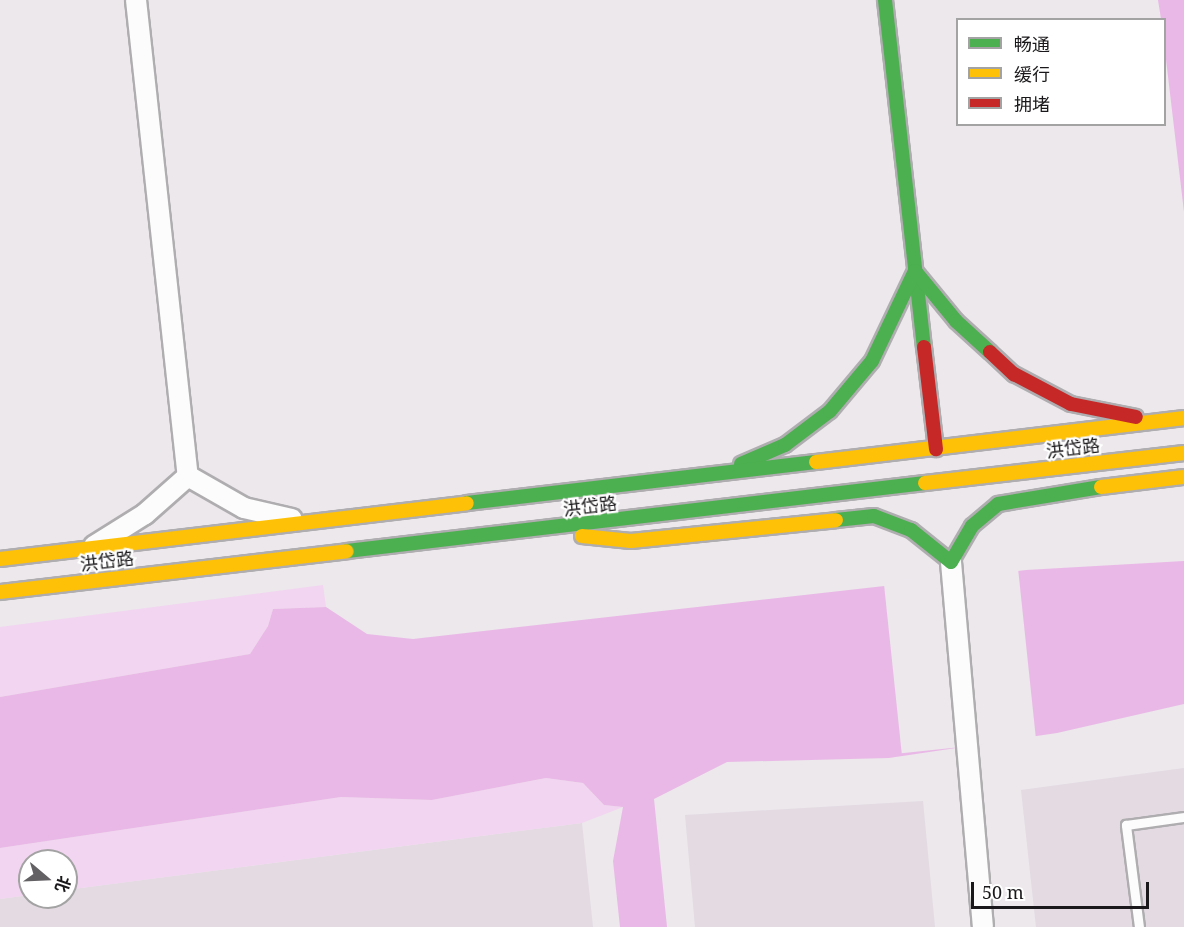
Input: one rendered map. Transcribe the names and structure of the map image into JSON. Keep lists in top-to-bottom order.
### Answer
{
  "streets": {
    "main road": ["洪岱路"]
  },
  "legend": ["畅通", "缓行", "拥堵"],
  "scale_bar": "50 m",
  "north": "right"
}
